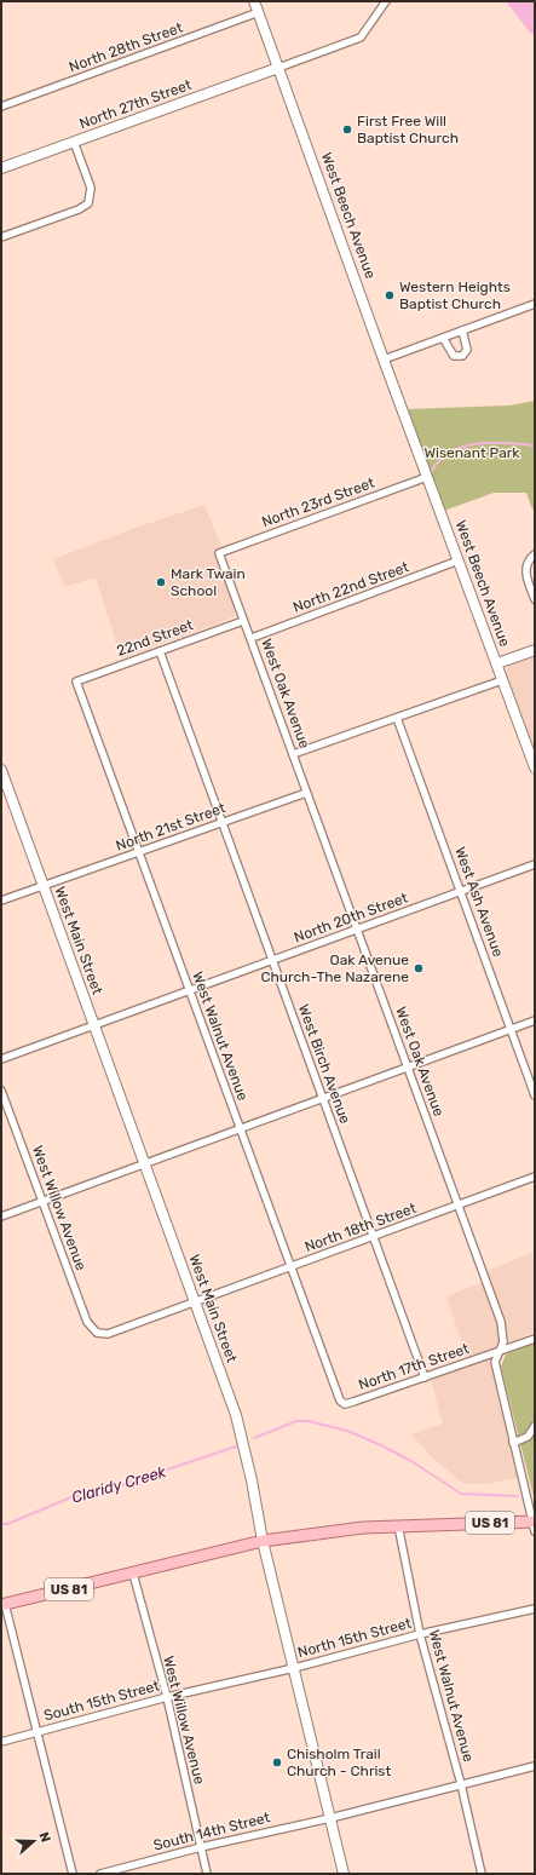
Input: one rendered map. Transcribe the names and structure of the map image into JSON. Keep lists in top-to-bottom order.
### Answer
{
  "streets": {
    "main road": [
      "North 27th Street",
      "West Beech Avenue",
      "West Main Street",
      "US 81"
    ],
    "street": [
      "North 28th Street",
      "North 23rd Street",
      "North 22nd Street",
      "22nd Street",
      "West Oak Avenue",
      "North 21st Street",
      "West Ash Avenue",
      "North 20th Street",
      "West Walnut Avenue",
      "West Birch Avenue",
      "West Willow Avenue",
      "North 18th Street",
      "North 17th Street",
      "North 15th Street",
      "South 15th Street",
      "South 14th Street"
    ]
  },
  "crossings": [
    ["North 28th Street", "West Beech Avenue"],
    ["North 27th Street", "West Beech Avenue"],
    ["West Beech Avenue", "North 23rd Street"],
    ["West Beech Avenue", "North 22nd Street"],
    ["North 23rd Street", "West Oak Avenue"],
    ["North 22nd Street", "West Oak Avenue"],
    ["22nd Street", "West Oak Avenue"],
    ["22nd Street", "West Walnut Avenue"],
    ["22nd Street", "West Birch Avenue"],
    ["West Oak Avenue", "North 21st Street"],
    ["West Oak Avenue", "North 20th Street"],
    ["West Oak Avenue", "North 18th Street"],
    ["West Oak Avenue", "North 17th Street"],
    ["West Oak Avenue", "US 81"],
    ["North 21st Street", "West Main Street"],
    ["North 21st Street", "West Walnut Avenue"],
    ["North 21st Street", "West Birch Avenue"],
    ["West Ash Avenue", "North 20th Street"],
    ["North 20th Street", "West Main Street"],
    ["North 20th Street", "West Walnut Avenue"],
    ["North 20th Street", "West Birch Avenue"],
    ["West Main Street", "North 18th Street"],
    ["West Main Street", "US 81"],
    ["West Main Street", "North 15th Street"],
    ["West Main Street", "South 15th Street"],
    ["West Main Street", "South 14th Street"],
    ["West Walnut Avenue", "North 18th Street"],
    ["West Walnut Avenue", "North 17th Street"],
    ["West Walnut Avenue", "US 81"],
    ["West Walnut Avenue", "North 15th Street"],
    ["West Walnut Avenue", "South 14th Street"],
    ["West Birch Avenue", "North 18th Street"],
    ["West Birch Avenue", "North 17th Street"],
    ["West Willow Avenue", "North 18th Street"],
    ["West Willow Avenue", "US 81"],
    ["West Willow Avenue", "South 15th Street"],
    ["West Willow Avenue", "South 14th Street"],
    ["North 15th Street", "South 15th Street"]
  ],
  "water": ["Claridy Creek"],
  "parks": ["Wisenant Park"],
  "places": [
    "First Free Will Baptist Church",
    "Western Heights Baptist Church",
    "Mark Twain School",
    "Oak Avenue Church-The Nazarene",
    "Chisholm Trail Church - Christ"
  ],
  "north": "right"
}
